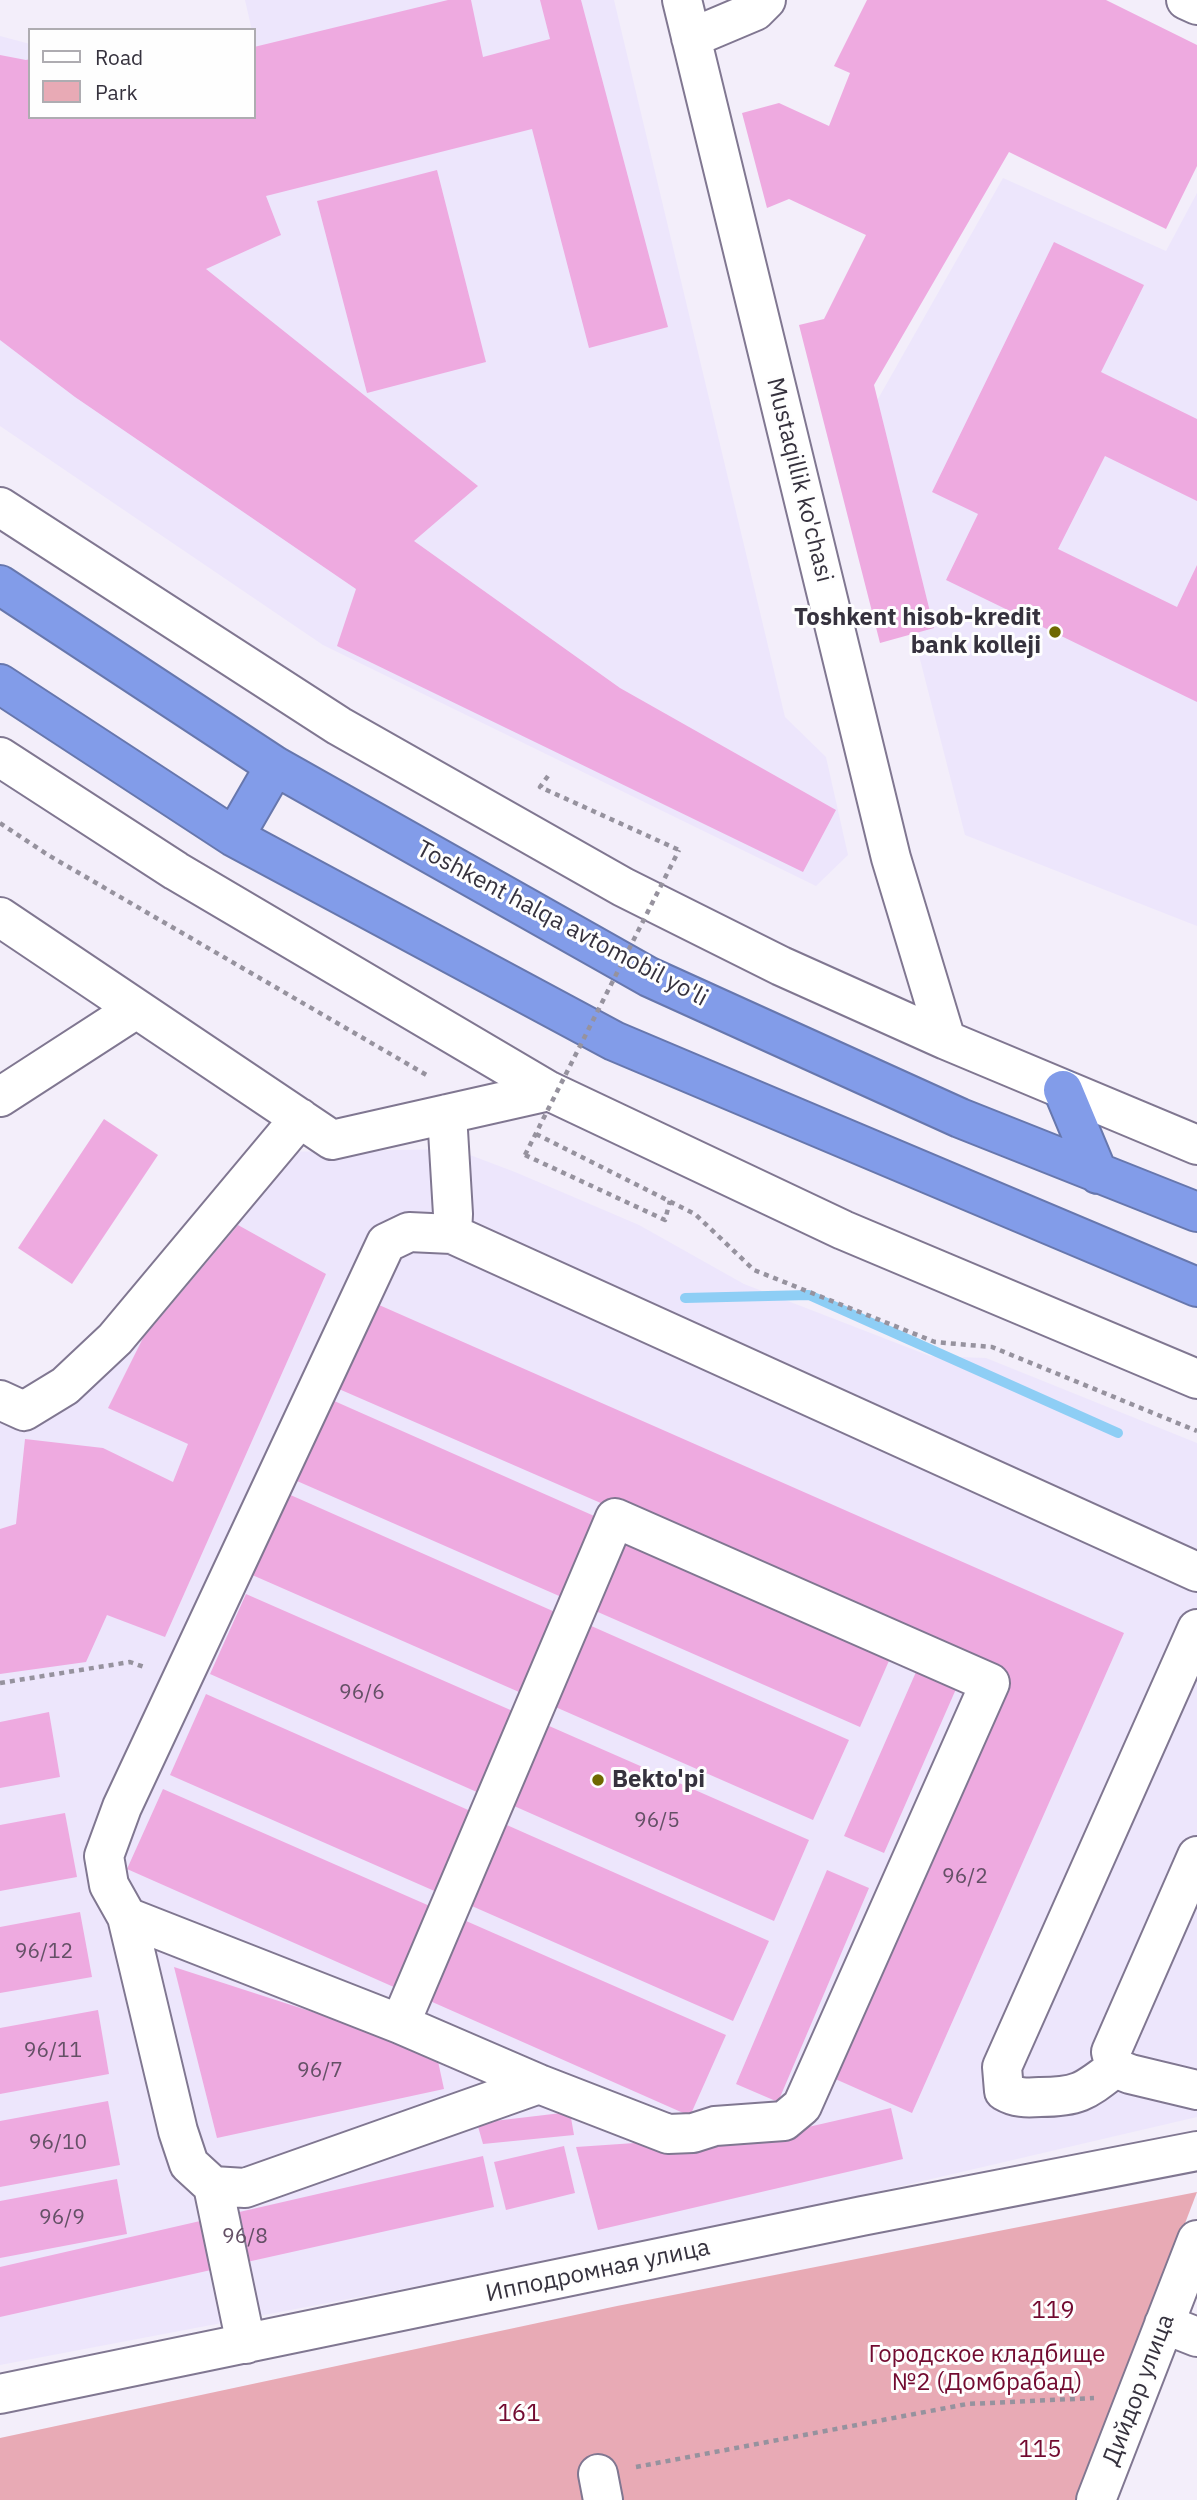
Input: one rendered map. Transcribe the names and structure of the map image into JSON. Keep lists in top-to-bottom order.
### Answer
{
  "streets": {
    "highway": ["Toshkent halqa avtomobil yo'li"],
    "street": ["Mustaqillik ko'chasi", "Ипподромная улица", "Дийдор улица"]
  },
  "parks": [
    "119",
    "Городское кладбище №2 (Домбрабад)",
    "161",
    "115"
  ],
  "places": ["Toshkent hisob-kredit bank kolleji", "Bekto'pi"],
  "house_numbers": [
    "96/6",
    "96/5",
    "96/2",
    "96/12",
    "96/11",
    "96/7",
    "96/10",
    "96/9",
    "96/8"
  ],
  "legend": ["Road", "Park"]
}
